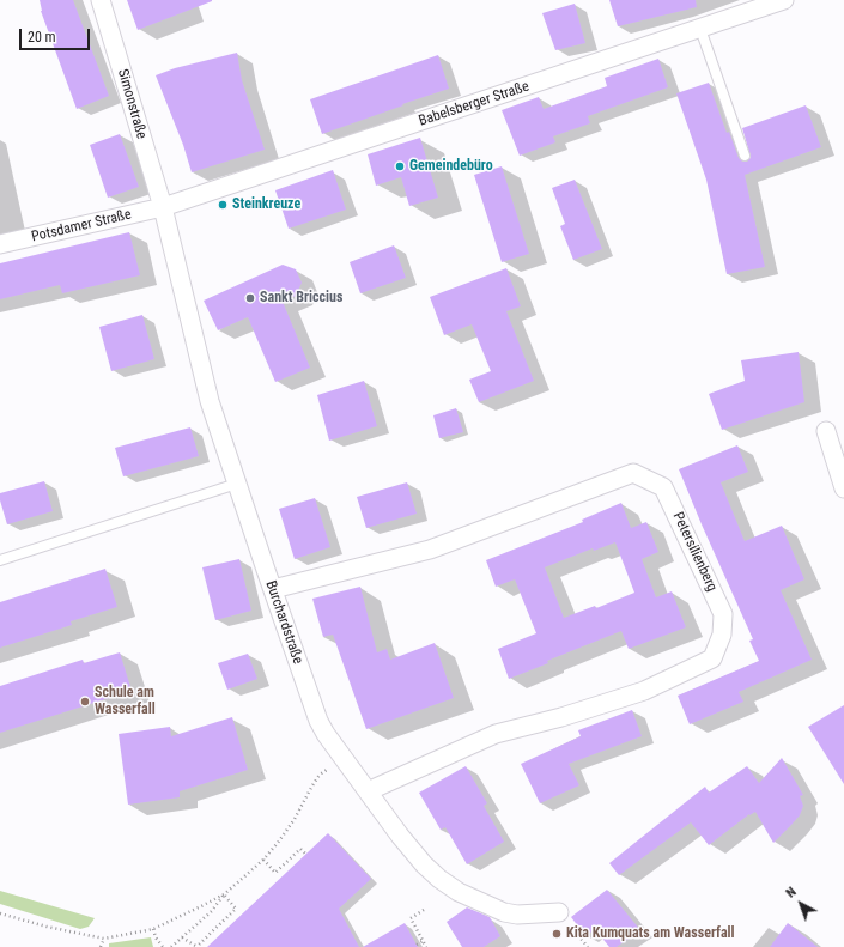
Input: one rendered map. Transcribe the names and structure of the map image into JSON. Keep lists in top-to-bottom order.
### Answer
{
  "streets": {
    "street": [
      "Simonstraße",
      "Babelsberger Straße",
      "Potsdamer Straße",
      "Petersilienberg",
      "Burchardstraße"
    ]
  },
  "crossings": [
    ["Simonstraße", "Babelsberger Straße"],
    ["Simonstraße", "Potsdamer Straße"],
    ["Simonstraße", "Burchardstraße"],
    ["Babelsberger Straße", "Potsdamer Straße"],
    ["Babelsberger Straße", "Burchardstraße"],
    ["Potsdamer Straße", "Burchardstraße"],
    ["Petersilienberg", "Burchardstraße"]
  ],
  "places": [
    "Gemeindebüro",
    "Steinkreuze",
    "Sankt Briccius",
    "Schule am Wasserfall",
    "Kita Kumquats am Wasserfall"
  ],
  "scale_bar": "20 m",
  "north": "top left"
}
